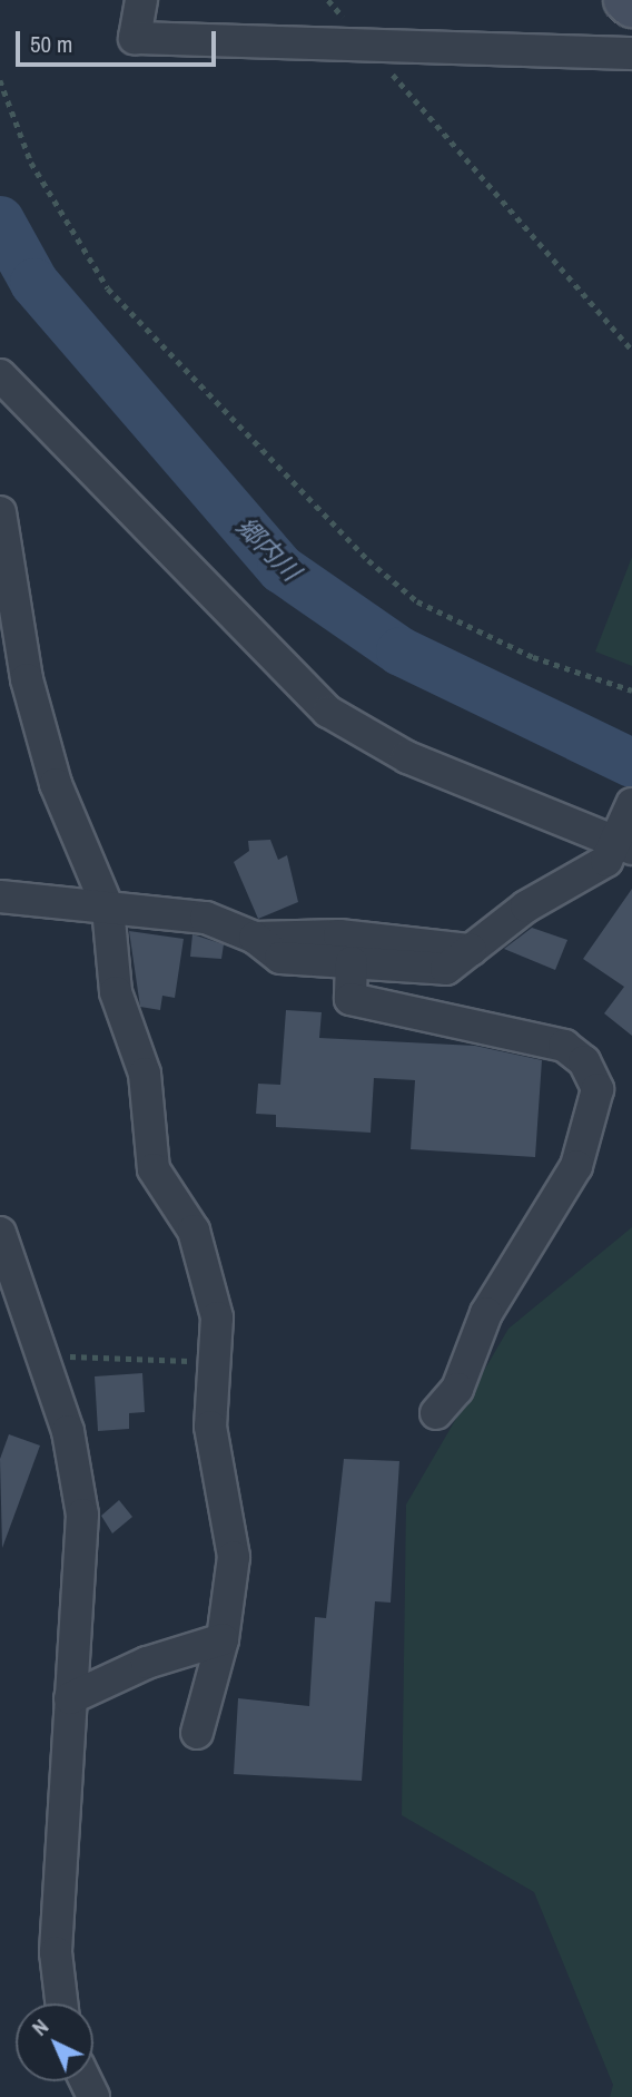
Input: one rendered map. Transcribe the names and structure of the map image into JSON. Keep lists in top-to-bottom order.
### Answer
{
  "water": ["郷内川"],
  "scale_bar": "50 m",
  "north": "top left"
}
